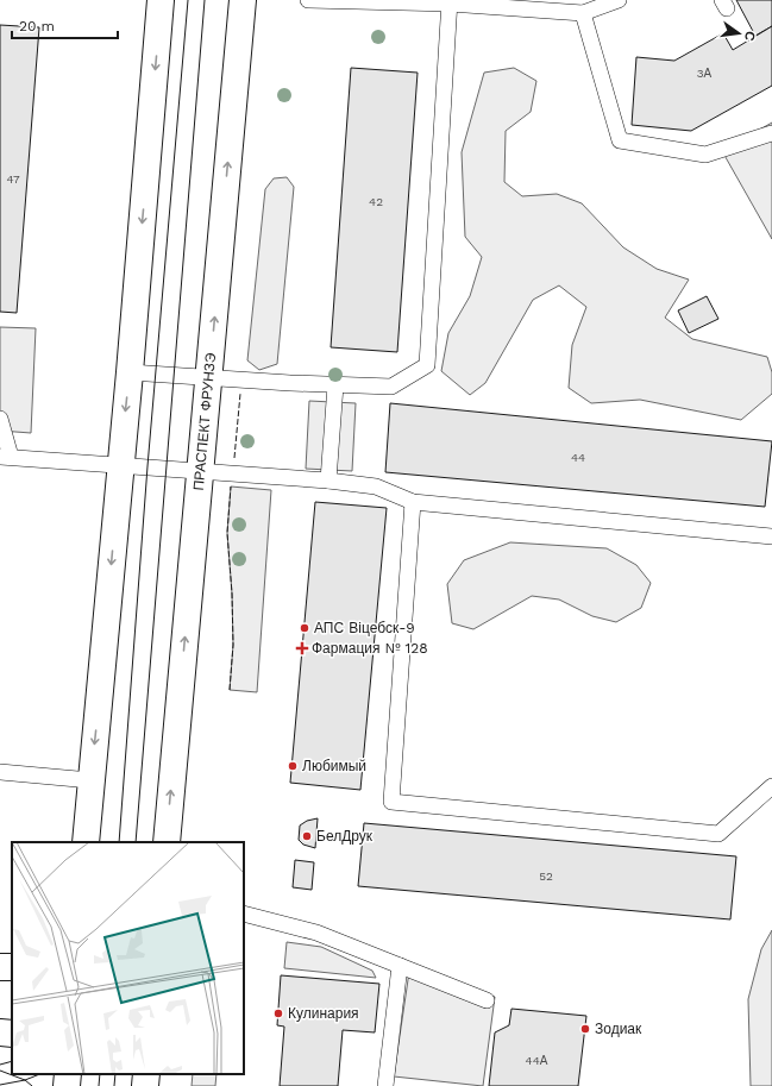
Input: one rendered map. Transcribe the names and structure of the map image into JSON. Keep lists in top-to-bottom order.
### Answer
{
  "streets": {
    "main road": ["ПРАСПЕКТ ФРУНЗЭ"]
  },
  "places": {
    "other": [
      "АПС Віцебск-9",
      "Любимый",
      "БелДрук",
      "Кулинария",
      "Зодиак"
    ],
    "health": ["Фармация № 128"]
  },
  "house_numbers": [
    "3А",
    "47",
    "42",
    "44",
    "52",
    "44А"
  ],
  "scale_bar": "20 m",
  "north": "right"
}
